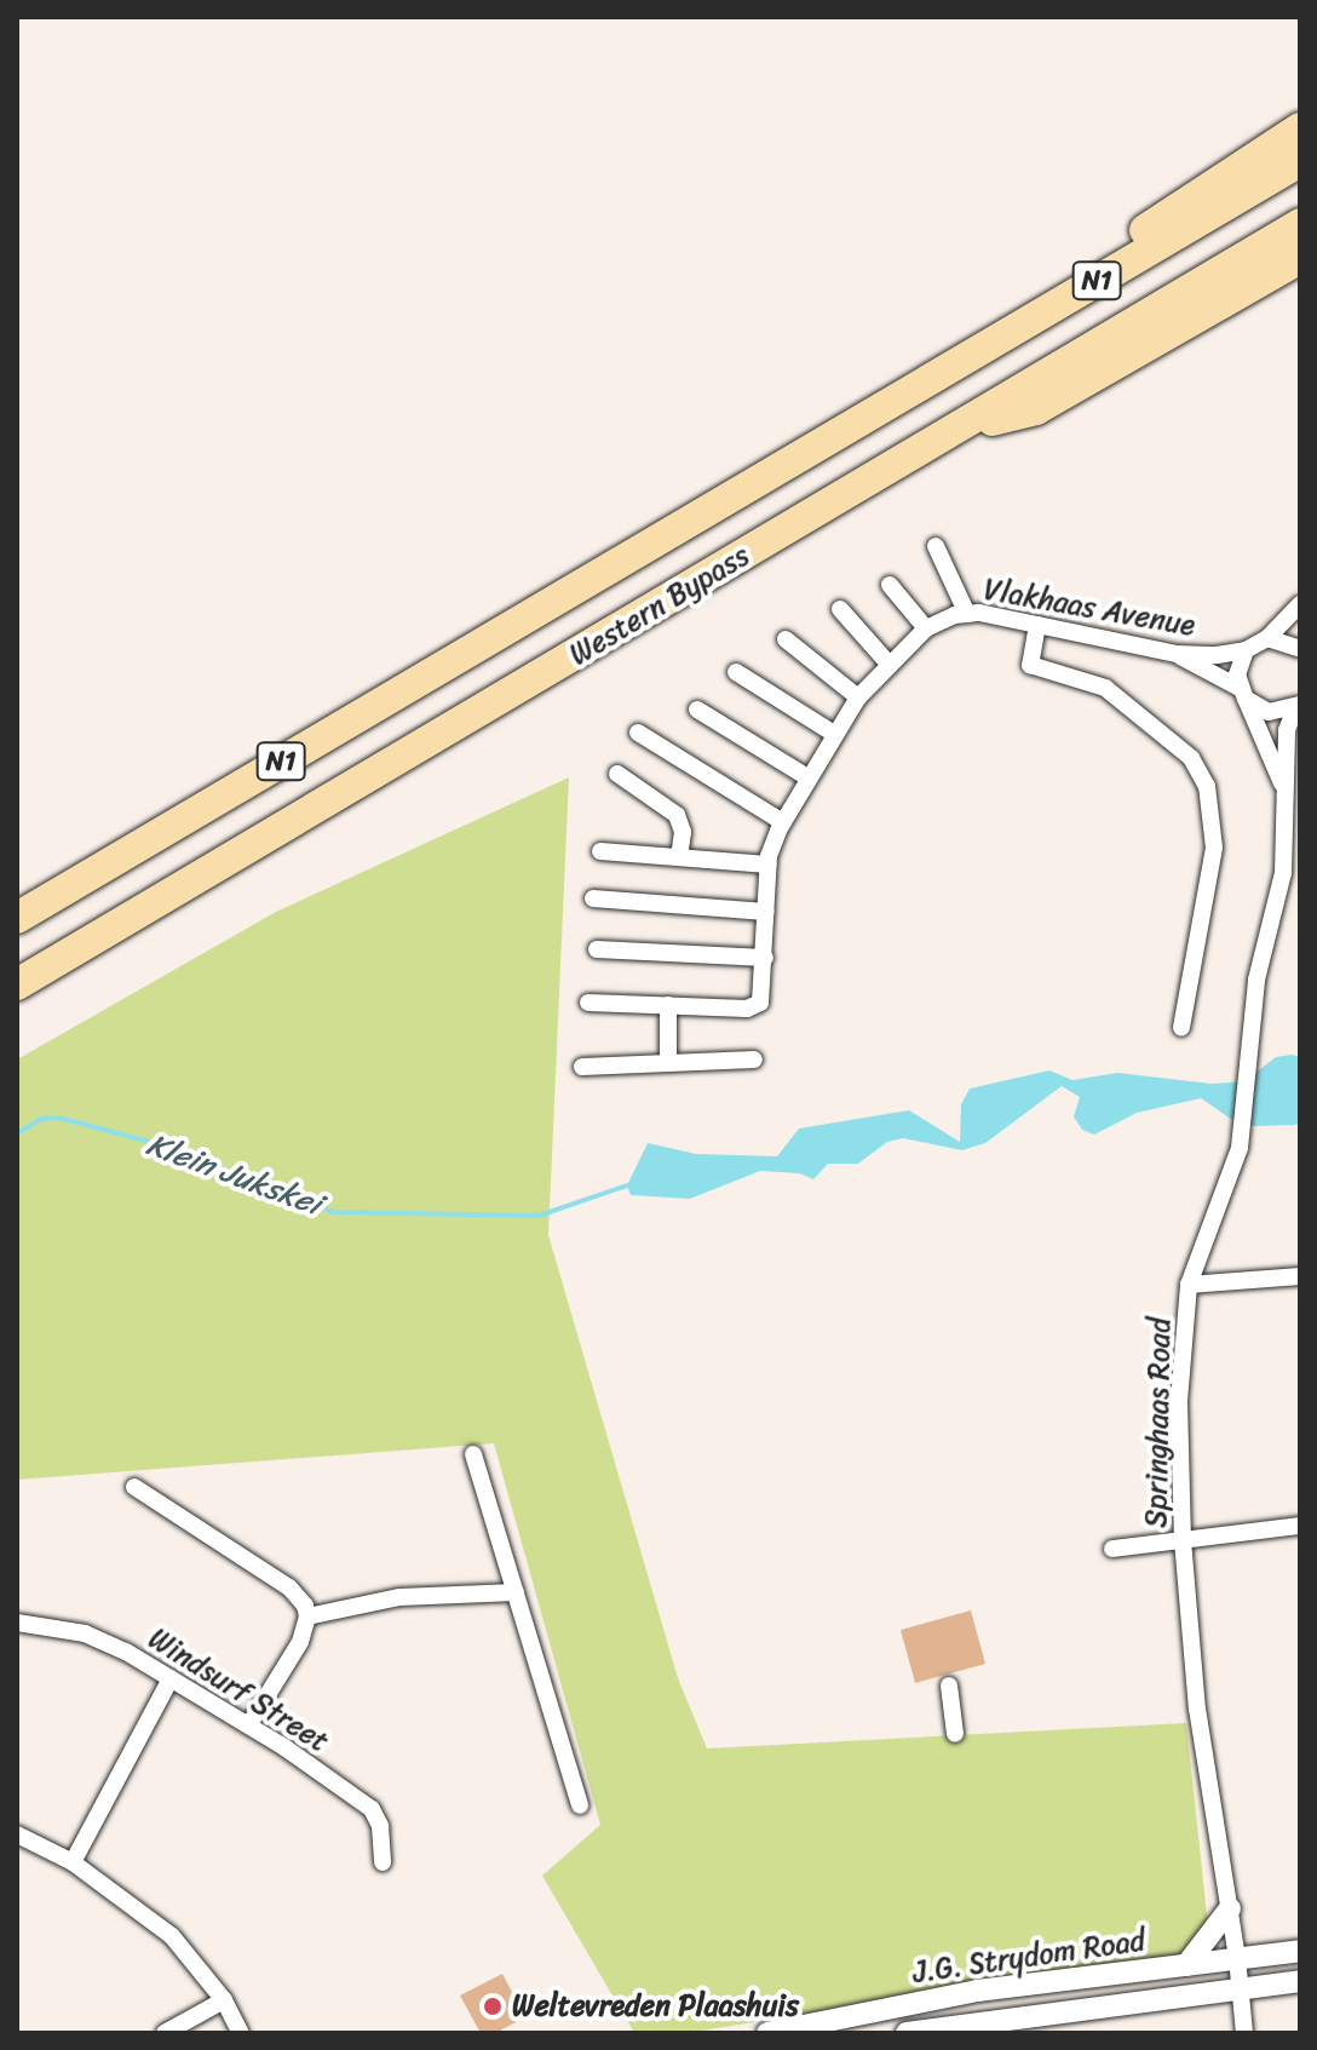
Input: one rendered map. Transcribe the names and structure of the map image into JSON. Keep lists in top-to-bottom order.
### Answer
{
  "streets": {
    "highway": ["N1", "Western Bypass"],
    "street": [
      "Vlakhaas Avenue",
      "Springhaas Road",
      "Windsurf Street",
      "J.G. Strydom Road"
    ]
  },
  "crossings": [
    ["Springhaas Road", "J.G. Strydom Road"]
  ],
  "water": ["Klein Jukskei"],
  "places": ["Weltevreden Plaashuis"]
}
